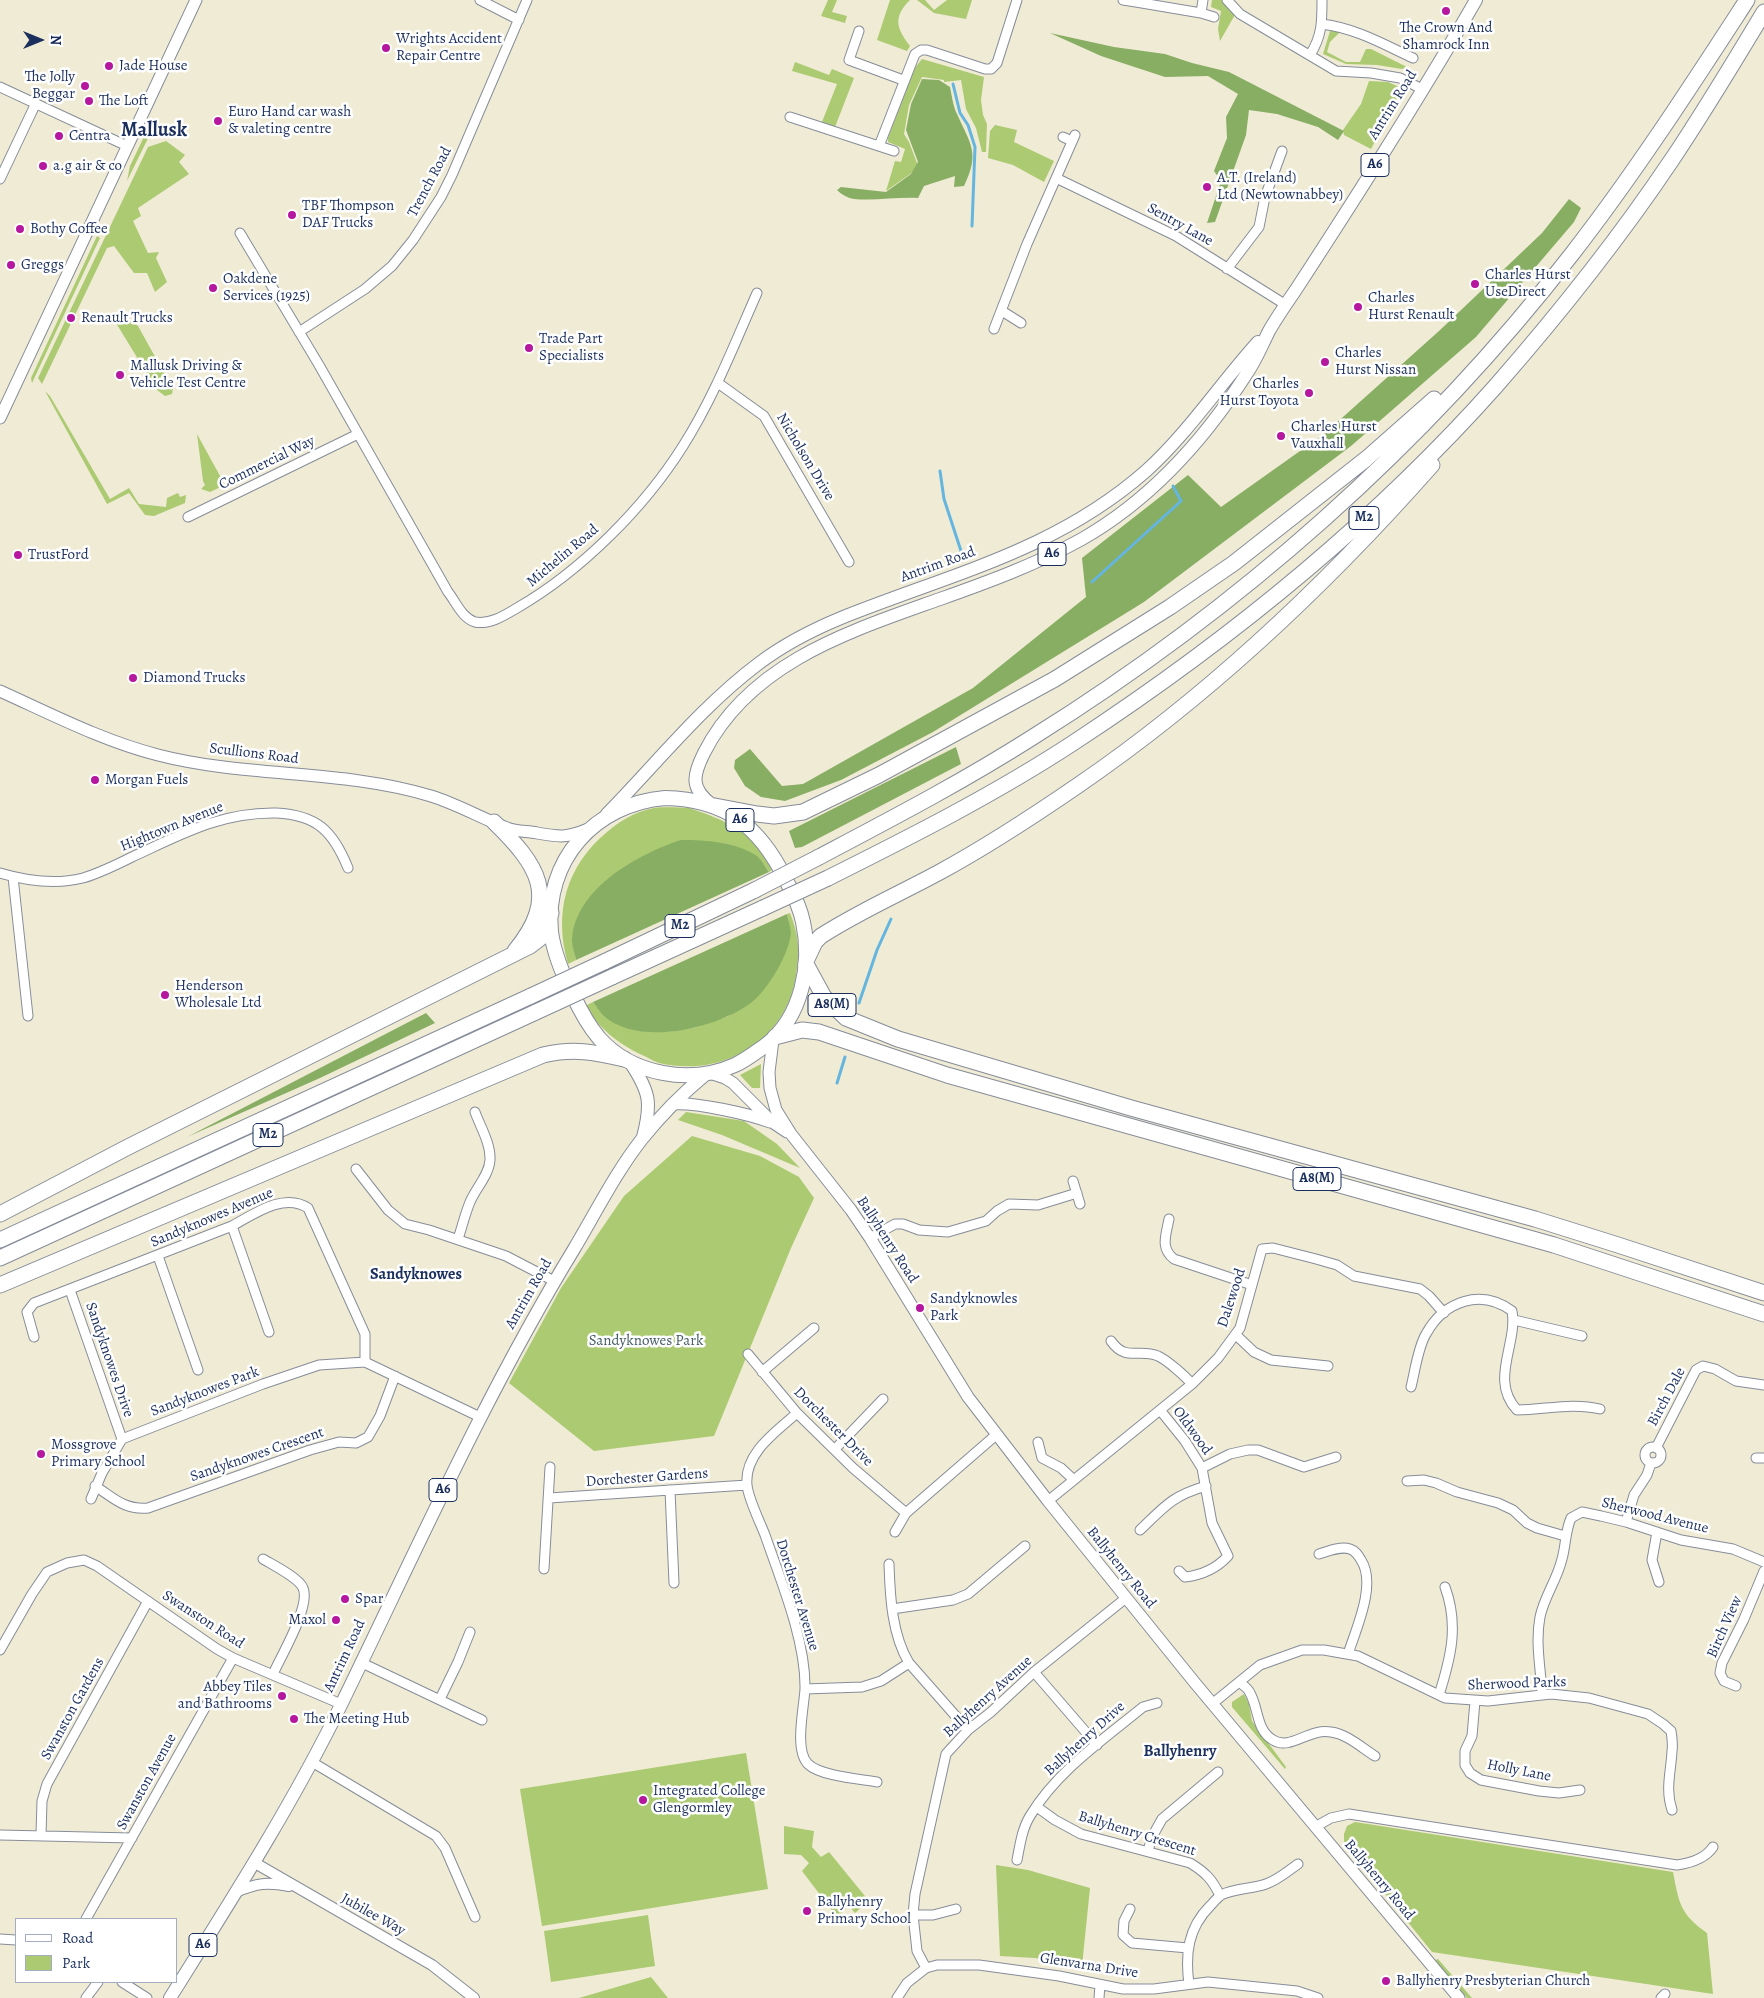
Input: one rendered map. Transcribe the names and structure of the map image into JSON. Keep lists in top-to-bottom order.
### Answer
{
  "streets": {
    "highway": ["A6", "M2", "A8(M)"],
    "main road": ["Antrim Road", "Scullions Road", "Ballyhenry Road"],
    "street": [
      "Trench Road",
      "Sentry Lane",
      "Nicholson Drive",
      "Commercial Way",
      "Michelin Road",
      "Hightown Avenue",
      "Sandyknowes Avenue",
      "Dalewood",
      "Sandyknowes Drive",
      "Sandyknowes Park",
      "Birch Dale",
      "Dorchester Drive",
      "Oldwood",
      "Sandyknowes Crescent",
      "Dorchester Gardens",
      "Sherwood Avenue",
      "Dorchester Avenue",
      "Swanston Road",
      "Birch View",
      "Sherwood Parks",
      "Ballyhenry Avenue",
      "Swanston Gardens",
      "Ballyhenry Drive",
      "Holly Lane",
      "Swanston Avenue",
      "Ballyhenry Crescent",
      "Jubilee Way",
      "Glenvarna Drive"
    ]
  },
  "crossings": [
    ["Antrim Road", "A6"],
    ["Antrim Road", "Sentry Lane"],
    ["Antrim Road", "Ballyhenry Road"],
    ["Antrim Road", "Swanston Road"],
    ["Antrim Road", "Jubilee Way"],
    ["A6", "Scullions Road"],
    ["A6", "A8(M)"],
    ["A6", "Ballyhenry Road"],
    ["Trench Road", "Michelin Road"],
    ["Nicholson Drive", "Michelin Road"],
    ["Commercial Way", "Michelin Road"],
    ["A8(M)", "Ballyhenry Road"],
    ["Sandyknowes Avenue", "Sandyknowes Drive"],
    ["Sandyknowes Avenue", "Sandyknowes Park"],
    ["Ballyhenry Road", "Dalewood"],
    ["Ballyhenry Road", "Sherwood Parks"],
    ["Ballyhenry Road", "Ballyhenry Avenue"],
    ["Dalewood", "Oldwood"],
    ["Sandyknowes Drive", "Sandyknowes Park"],
    ["Birch Dale", "Sherwood Avenue"],
    ["Dorchester Gardens", "Dorchester Avenue"],
    ["Sherwood Avenue", "Sherwood Parks"],
    ["Swanston Road", "Swanston Gardens"],
    ["Swanston Road", "Swanston Avenue"],
    ["Sherwood Parks", "Holly Lane"],
    ["Ballyhenry Avenue", "Glenvarna Drive"],
    ["Ballyhenry Drive", "Ballyhenry Crescent"]
  ],
  "districts": ["Mallusk", "Sandyknowes", "Ballyhenry"],
  "parks": ["Sandyknowes Park"],
  "places": [
    "The Crown And Shamrock Inn",
    "Wrights Accident Repair Centre",
    "Jade House",
    "The Jolly Beggar",
    "The Loft",
    "Euro Hand car wash & valeting centre",
    "Centra",
    "a.g air & co",
    "A.T. (Ireland) Ltd (Newtownabbey)",
    "TBF Thompson DAF Trucks",
    "Bothy Coffee",
    "Greggs",
    "Charles Hurst UseDirect",
    "Oakdene Services (1925)",
    "Charles Hurst Renault",
    "Renault Trucks",
    "Trade Part Specialists",
    "Charles Hurst Nissan",
    "Mallusk Driving & Vehicle Test Centre",
    "Charles Hurst Toyota",
    "Charles Hurst Vauxhall",
    "TrustFord",
    "Diamond Trucks",
    "Morgan Fuels",
    "Henderson Wholesale Ltd",
    "Sandyknowles Park",
    "Mossgrove Primary School",
    "Spar",
    "Maxol",
    "Abbey Tiles and Bathrooms",
    "The Meeting Hub",
    "Integrated College Glengormley",
    "Ballyhenry Primary School",
    "Ballyhenry Presbyterian Church"
  ],
  "legend": ["Road", "Park"],
  "north": "right"
}
